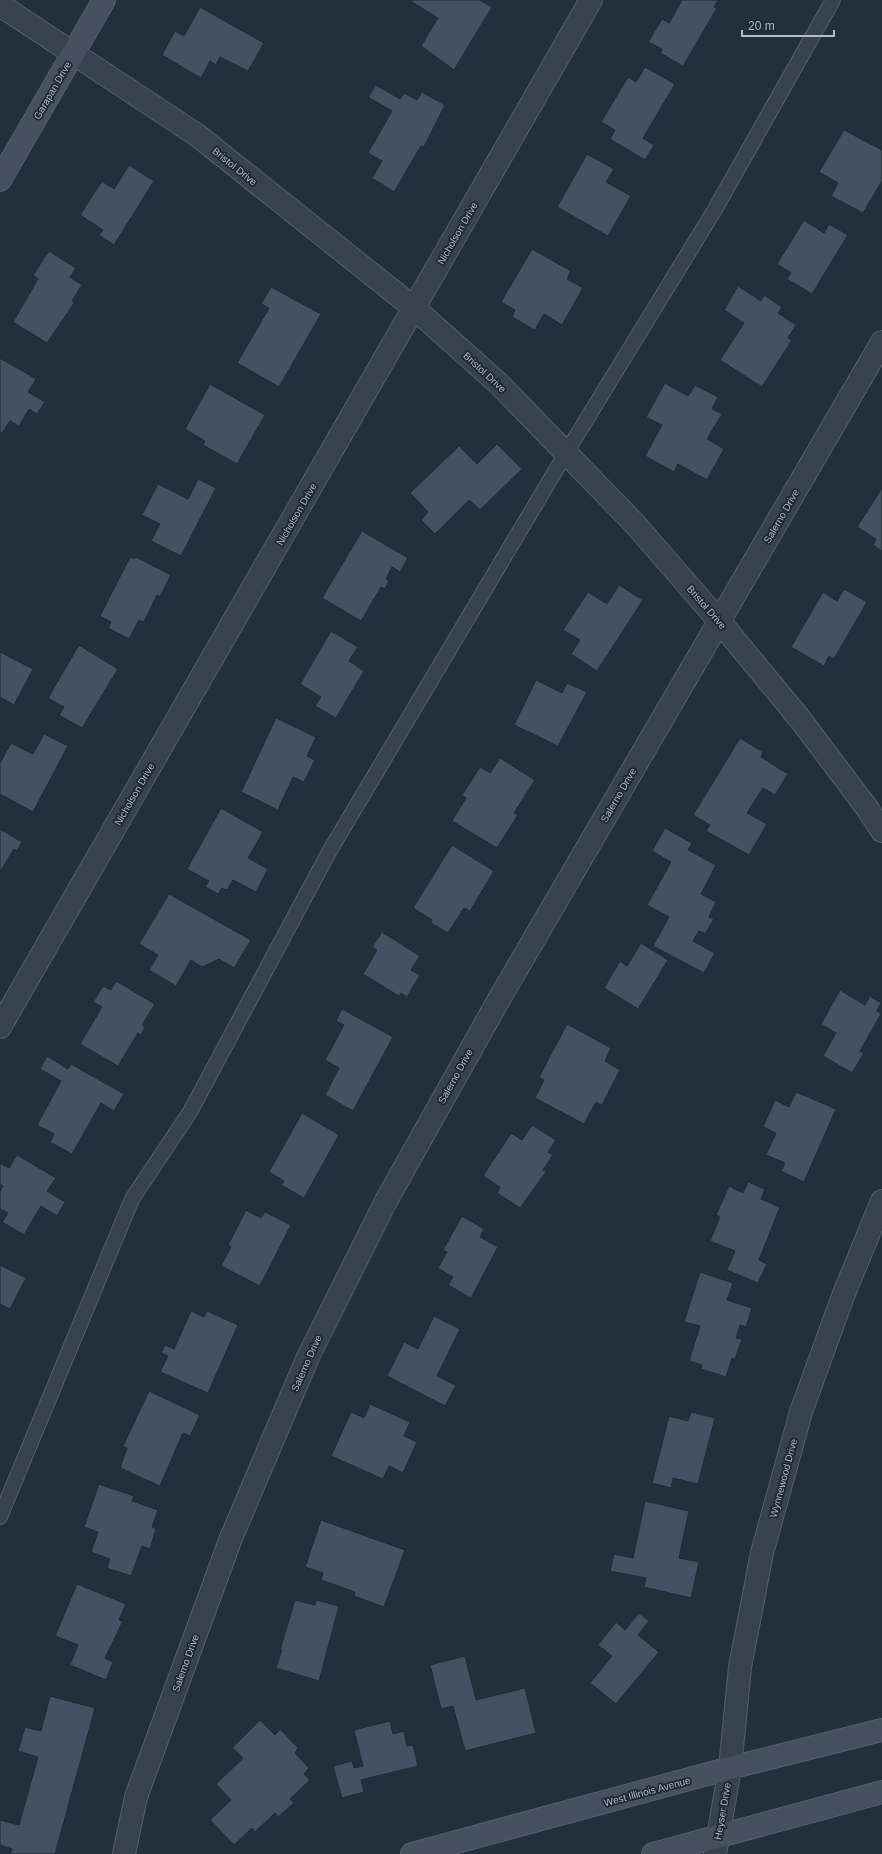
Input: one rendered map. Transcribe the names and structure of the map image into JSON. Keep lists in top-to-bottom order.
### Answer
{
  "streets": {
    "main road": ["Garapan Drive", "West Illinois Avenue"],
    "street": [
      "Bristol Drive",
      "Nicholson Drive",
      "Salerno Drive",
      "Wynnewood Drive",
      "Heyser Drive"
    ]
  },
  "crossings": [
    ["Garapan Drive", "Bristol Drive"],
    ["Bristol Drive", "Nicholson Drive"],
    ["Bristol Drive", "Salerno Drive"],
    ["Wynnewood Drive", "West Illinois Avenue"],
    ["Wynnewood Drive", "Heyser Drive"],
    ["West Illinois Avenue", "Heyser Drive"]
  ],
  "scale_bar": "20 m"
}
